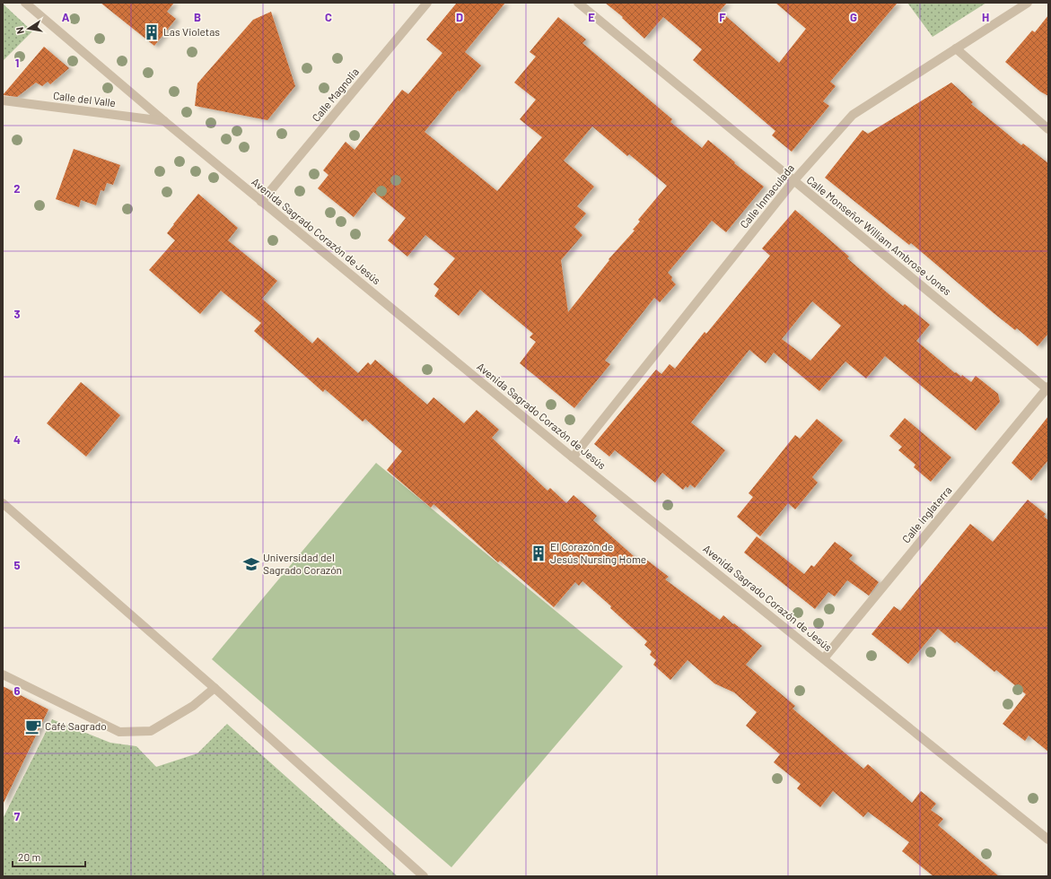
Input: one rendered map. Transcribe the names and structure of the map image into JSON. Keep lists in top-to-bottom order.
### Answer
{
  "streets": {
    "street": [
      "Calle Magnolia",
      "Calle del Valle",
      "Calle Inmaculada",
      "Avenida Sagrado Corazón de Jesús",
      "Calle Monseñor William Ambrose Jones",
      "Calle Inglaterra"
    ]
  },
  "crossings": [
    ["Calle Magnolia", "Avenida Sagrado Corazón de Jesús"],
    ["Calle del Valle", "Avenida Sagrado Corazón de Jesús"],
    ["Calle Inmaculada", "Avenida Sagrado Corazón de Jesús"],
    ["Calle Inmaculada", "Calle Monseñor William Ambrose Jones"],
    ["Avenida Sagrado Corazón de Jesús", "Calle Inglaterra"],
    ["Calle Monseñor William Ambrose Jones", "Calle Inglaterra"]
  ],
  "places": {
    "building": ["Las Violetas", "El Corazón de Jesús Nursing Home"],
    "school or university": ["Universidad del Sagrado Corazón"],
    "cafe": ["Café Sagrado"]
  },
  "scale_bar": "20 m",
  "north": "left",
  "grid": {
    "columns": [
      "A",
      "B",
      "C",
      "D",
      "E",
      "F",
      "G",
      "H"
    ],
    "rows": [
      "1",
      "2",
      "3",
      "4",
      "5",
      "6",
      "7"
    ]
  }
}
